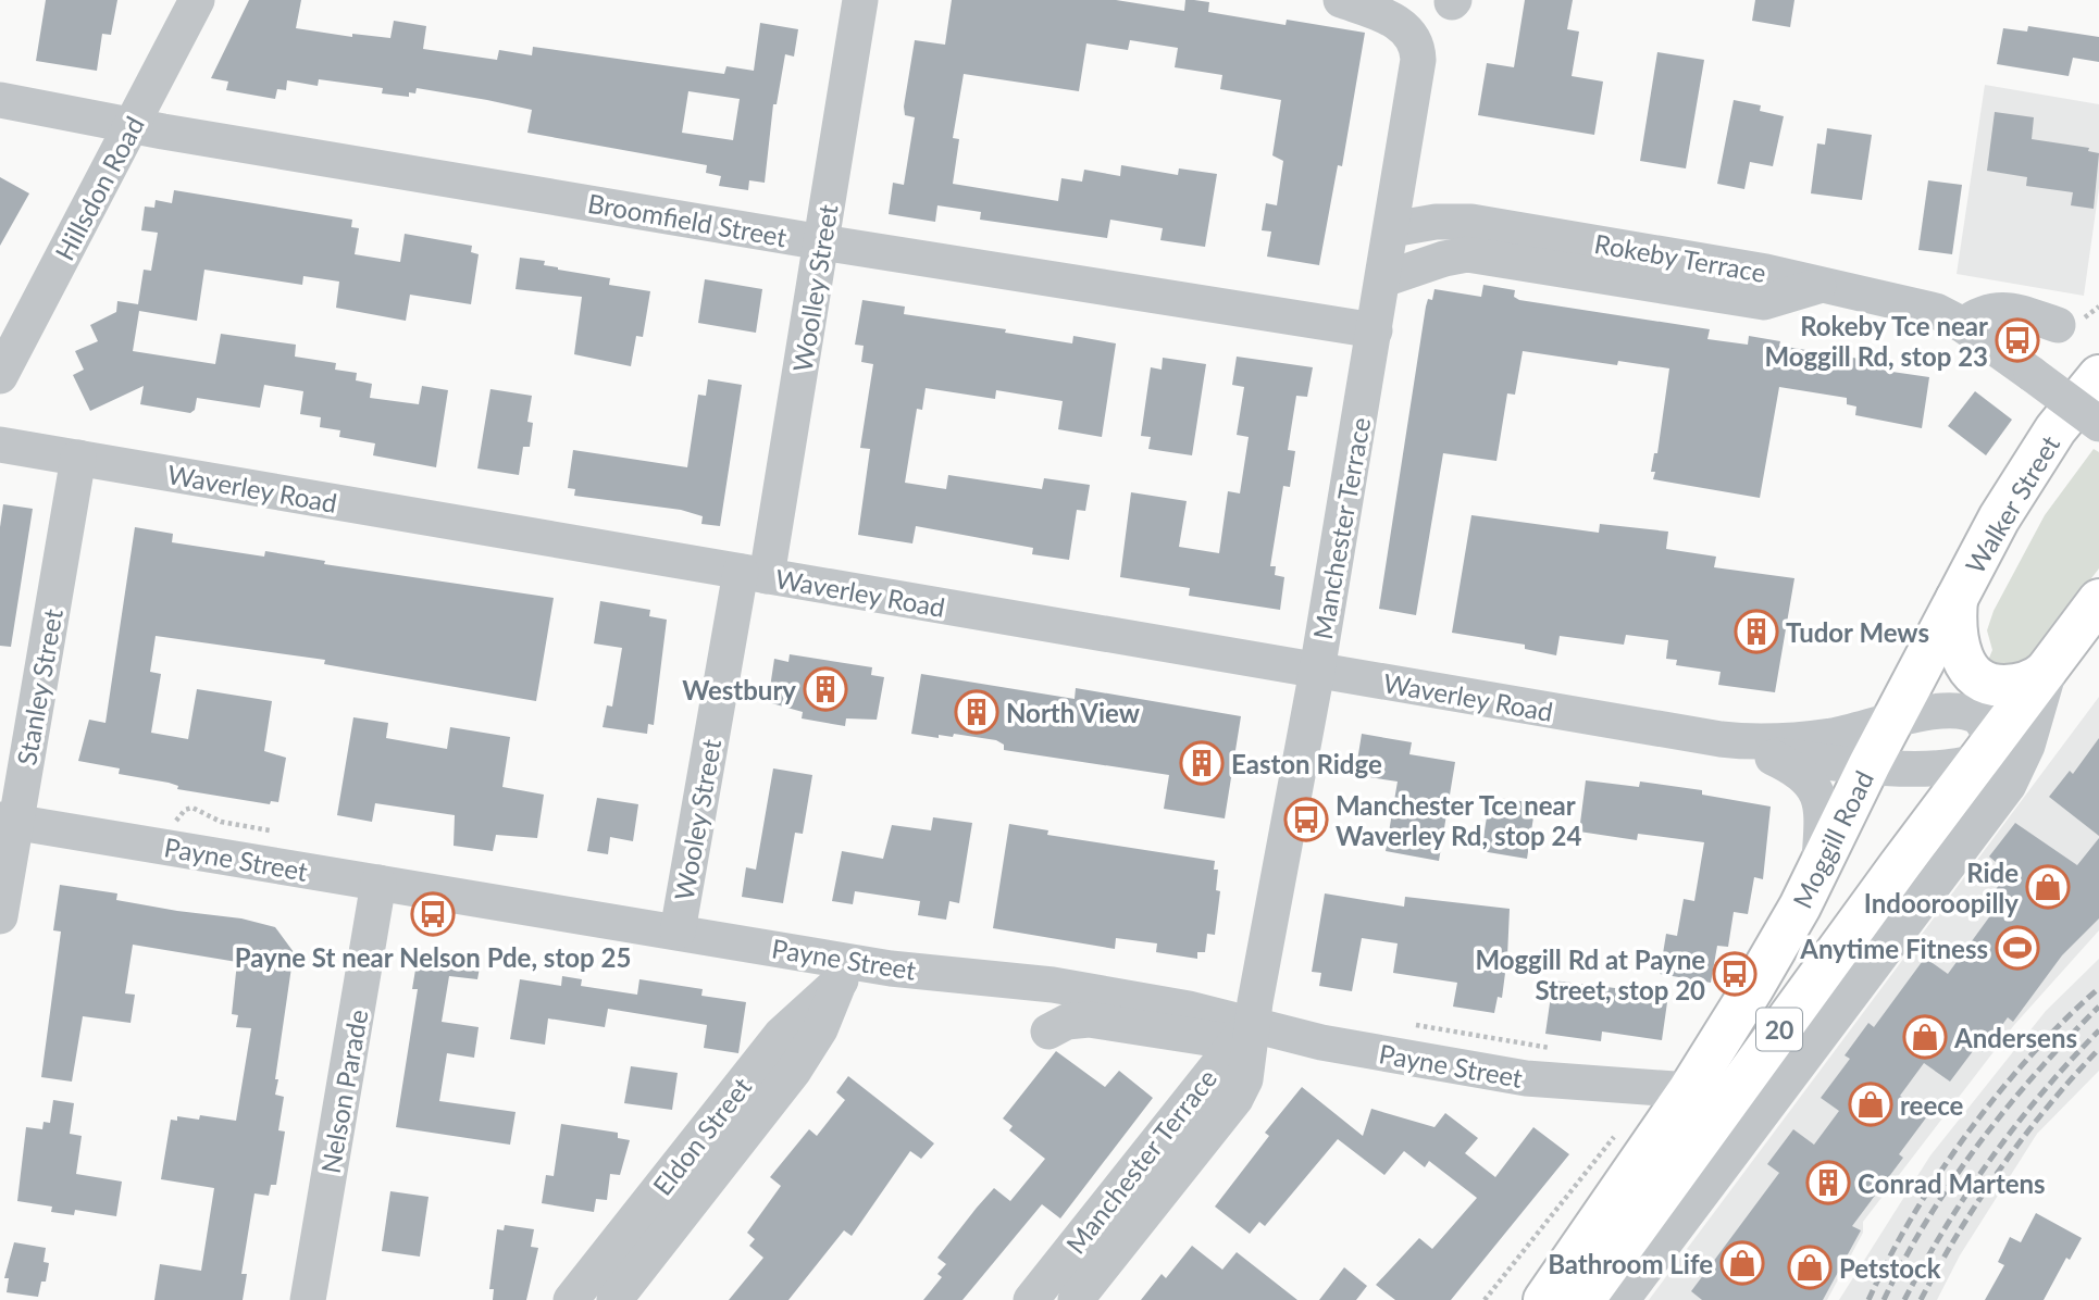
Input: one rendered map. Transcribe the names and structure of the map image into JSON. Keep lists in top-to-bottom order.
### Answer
{
  "streets": {
    "highway": ["Walker Street", "Moggill Road", "20"],
    "street": [
      "Hillsdon Road",
      "Broomfield Street",
      "Rokeby Terrace",
      "Woolley Street",
      "Waverley Road",
      "Manchester Terrace",
      "Stanley Street",
      "Wooley Street",
      "Payne Street",
      "Nelson Parade",
      "Eldon Street"
    ]
  },
  "crossings": [
    ["Hillsdon Road", "Broomfield Street"],
    ["Broomfield Street", "Woolley Street"],
    ["Broomfield Street", "Manchester Terrace"],
    ["Rokeby Terrace", "Manchester Terrace"],
    ["Woolley Street", "Waverley Road"],
    ["Woolley Street", "Wooley Street"],
    ["Waverley Road", "Manchester Terrace"],
    ["Waverley Road", "Stanley Street"],
    ["Waverley Road", "Wooley Street"],
    ["Waverley Road", "Moggill Road"],
    ["Waverley Road", "20"],
    ["Walker Street", "Moggill Road"],
    ["Manchester Terrace", "Payne Street"],
    ["Stanley Street", "Payne Street"],
    ["Wooley Street", "Payne Street"],
    ["Moggill Road", "Payne Street"],
    ["Payne Street", "Nelson Parade"],
    ["Payne Street", "Eldon Street"]
  ],
  "places": {
    "bus stop": [
      "Rokeby Tce near Moggill Rd, stop 23",
      "Manchester Tce near Waverley Rd, stop 24",
      "Payne St near Nelson Pde, stop 25",
      "Moggill Rd at Payne Street, stop 20"
    ],
    "building": [
      "Tudor Mews",
      "Westbury",
      "North View",
      "Easton Ridge",
      "Conrad Martens"
    ],
    "shop": [
      "Ride Indooroopilly",
      "Andersens",
      "reece",
      "Bathroom Life",
      "Petstock"
    ],
    "sports": ["Anytime Fitness"]
  }
}
